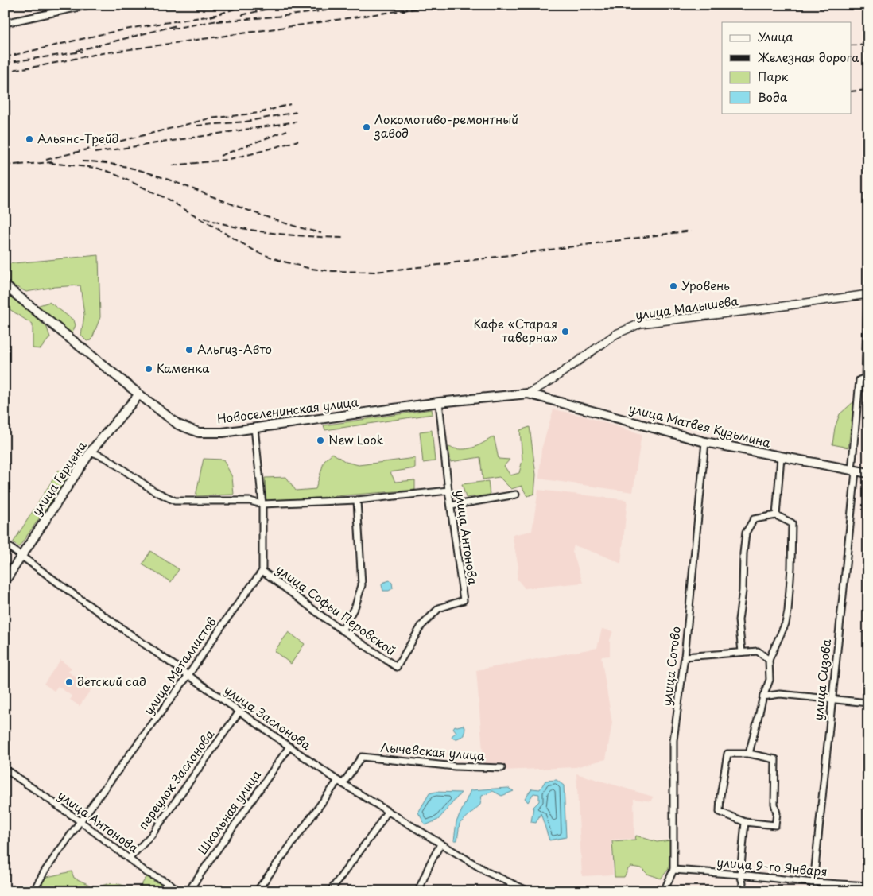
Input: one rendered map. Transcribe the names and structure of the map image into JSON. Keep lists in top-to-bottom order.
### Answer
{
  "streets": {
    "main road": ["Новоселенинская улица", "улица Матвея Кузьмина", "улица Герцена"],
    "street": [
      "улица Малышева",
      "улица Антонова",
      "улица Софьи Перовской",
      "улица Металлистов",
      "улица Сотово",
      "улица Сизова",
      "улица Заслонова",
      "Лычевская улица",
      "переулок Заслонова",
      "Школьная улица",
      "улица 9-го Января"
    ]
  },
  "crossings": [
    ["улица Малышева", "Новоселенинская улица"],
    ["улица Малышева", "улица Матвея Кузьмина"],
    ["Новоселенинская улица", "улица Матвея Кузьмина"],
    ["Новоселенинская улица", "улица Герцена"],
    ["Новоселенинская улица", "улица Антонова"],
    ["улица Матвея Кузьмина", "улица Сотово"],
    ["улица Матвея Кузьмина", "улица Сизова"],
    ["улица Герцена", "улица Заслонова"],
    ["улица Антонова", "улица Софьи Перовской"],
    ["улица Антонова", "улица Металлистов"],
    ["улица Антонова", "переулок Заслонова"],
    ["улица Софьи Перовской", "улица Металлистов"],
    ["улица Металлистов", "улица Заслонова"],
    ["улица Сотово", "улица 9-го Января"],
    ["улица Сизова", "улица 9-го Января"],
    ["улица Заслонова", "Лычевская улица"],
    ["улица Заслонова", "переулок Заслонова"],
    ["улица Заслонова", "Школьная улица"]
  ],
  "places": [
    "Локомотиво-ремонтный завод",
    "Альянс-Трейд",
    "Уровень",
    "Кафе «Старая таверна»",
    "Альгиз-Авто",
    "Каменка",
    "New Look",
    "детский сад"
  ],
  "legend": [
    "Улица",
    "Железная дорога",
    "Парк",
    "Вода"
  ]
}
